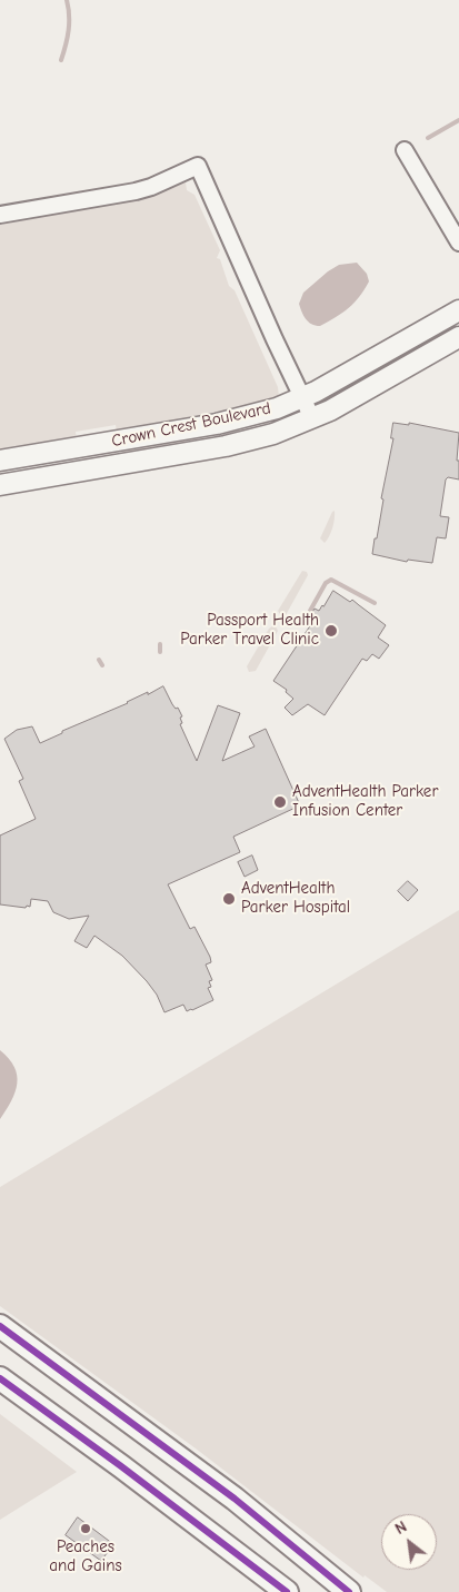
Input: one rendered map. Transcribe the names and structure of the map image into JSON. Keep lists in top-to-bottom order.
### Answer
{
  "streets": {
    "main road": ["Crown Crest Boulevard"]
  },
  "places": [
    "Passport Health Parker Travel Clinic",
    "AdventHealth Parker Infusion Center",
    "AdventHealth Parker Hospital",
    "Peaches and Gains"
  ],
  "north": "top left"
}
